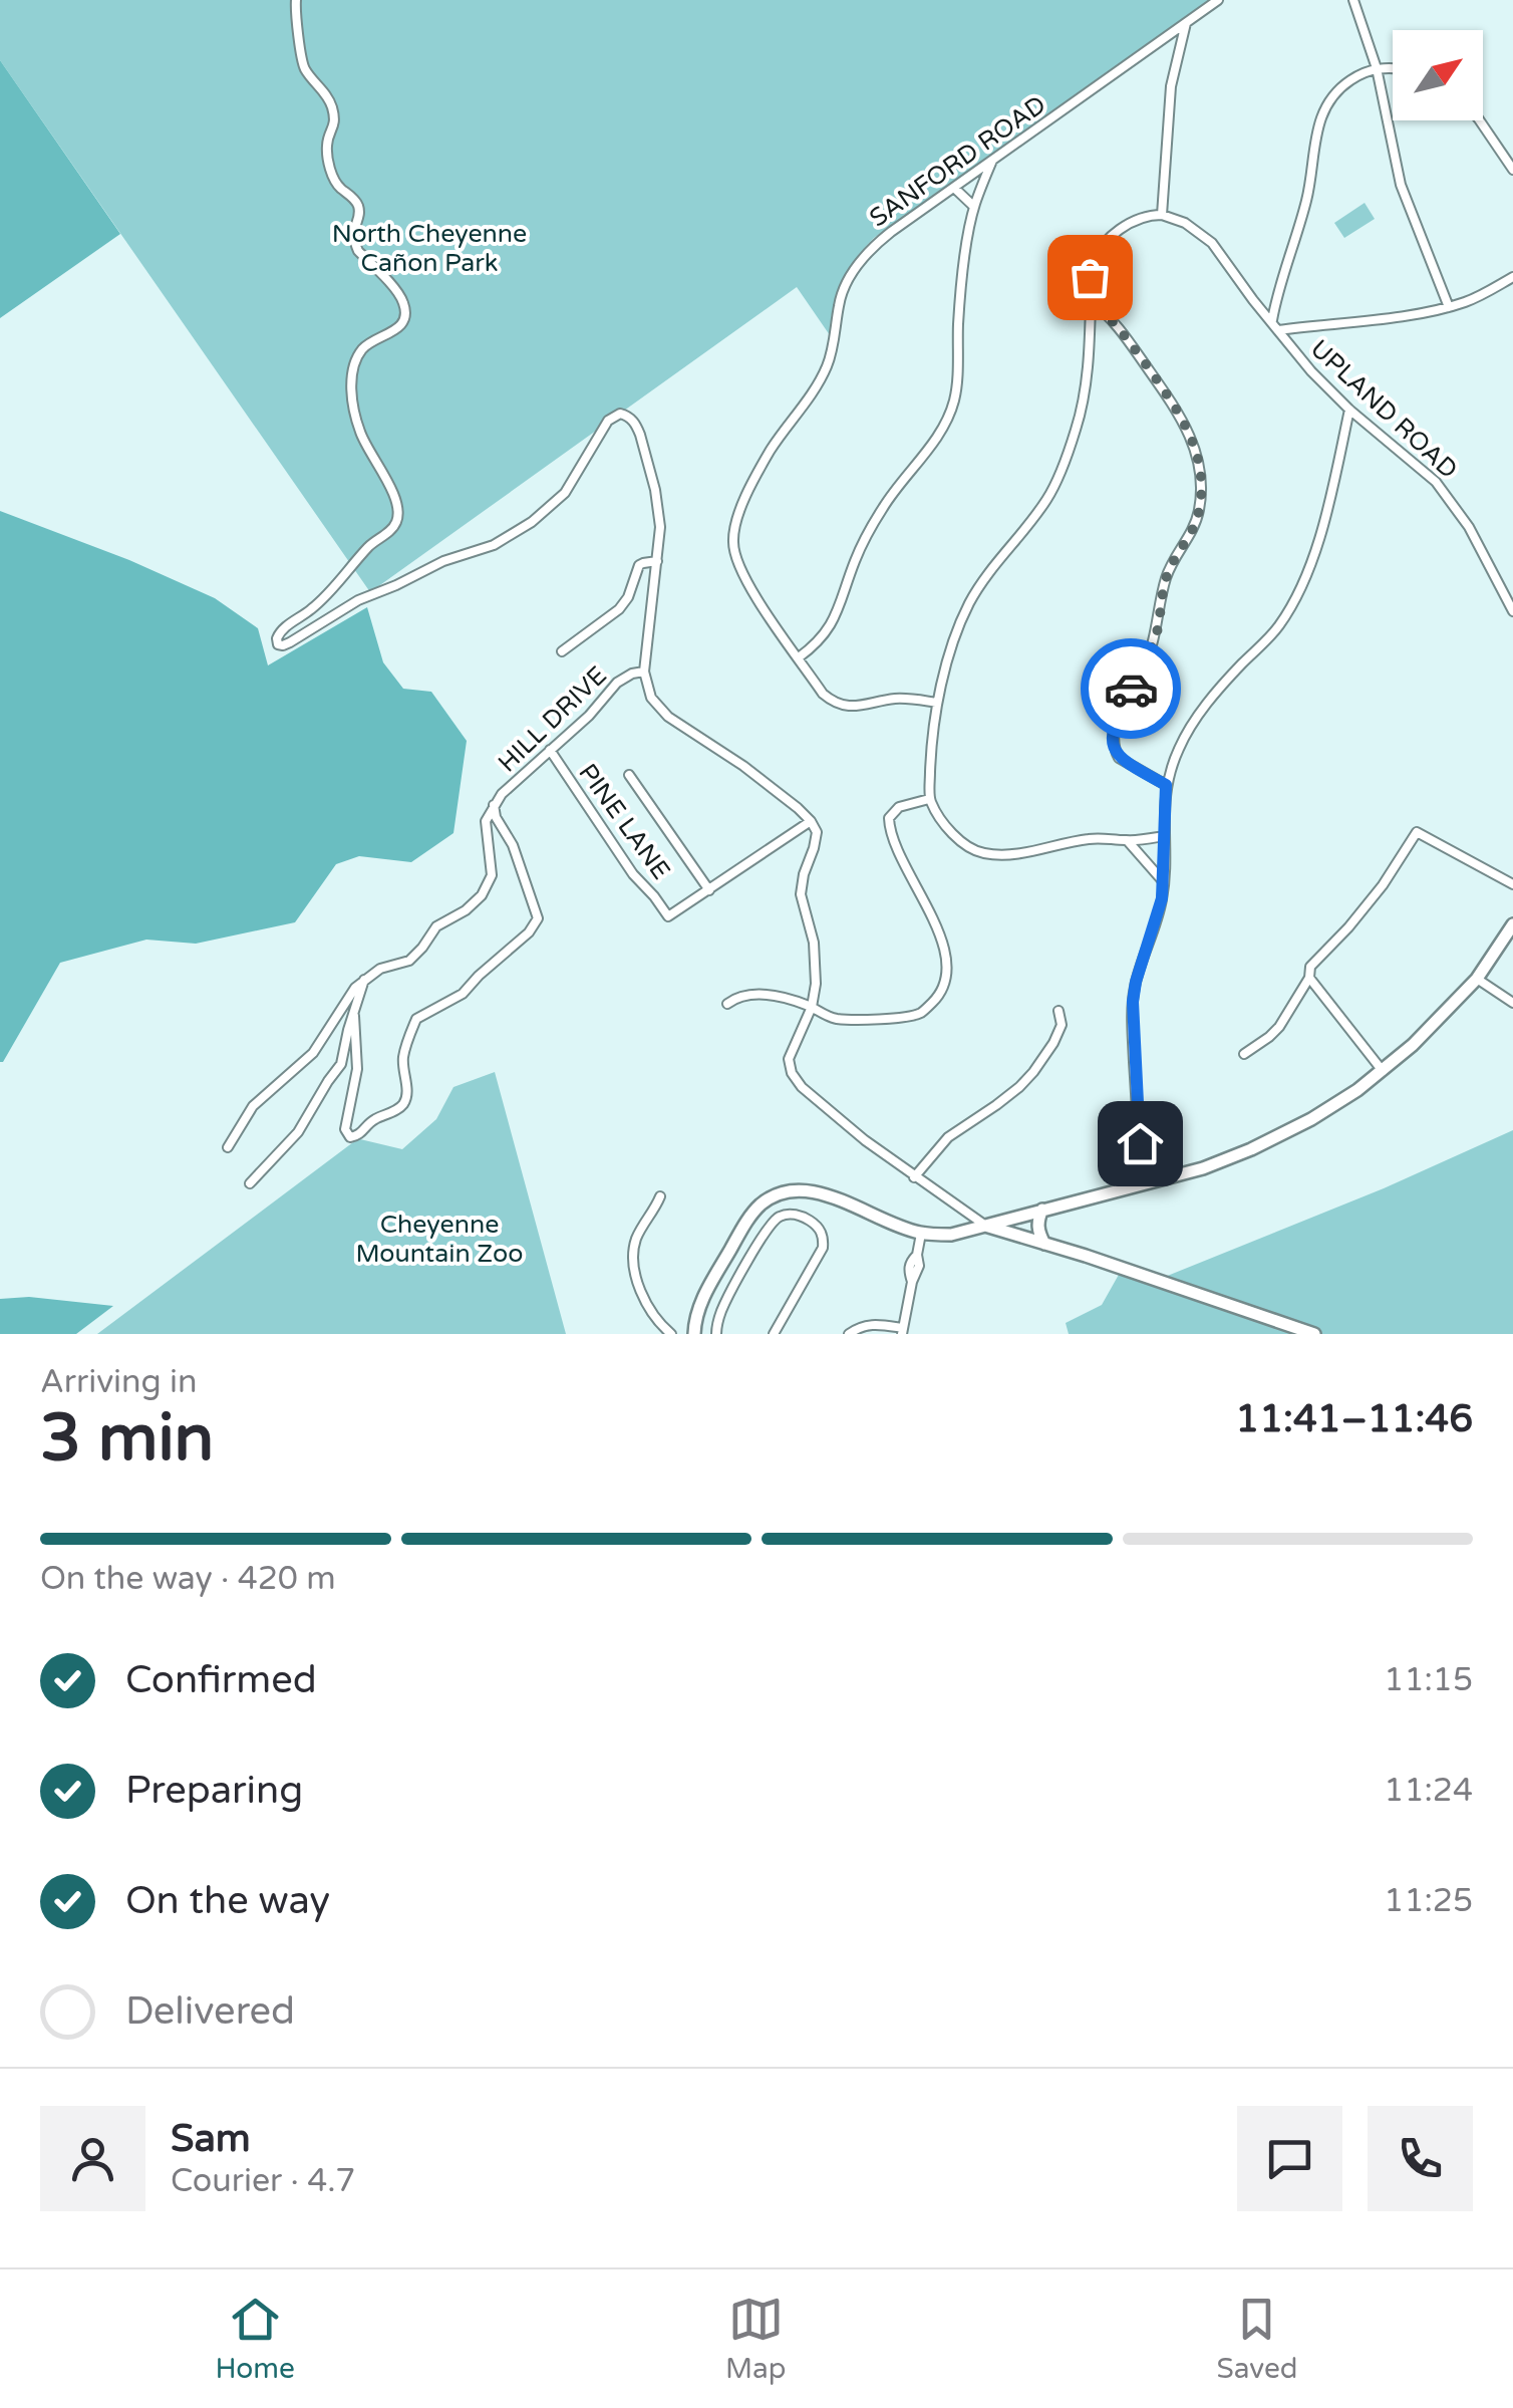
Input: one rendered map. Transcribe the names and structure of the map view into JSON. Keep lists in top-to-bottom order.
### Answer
{
  "streets": {
    "street": [
      "SANFORD ROAD",
      "UPLAND ROAD",
      "HILL DRIVE",
      "PINE LANE"
    ]
  },
  "crossings": [
    ["HILL DRIVE", "PINE LANE"]
  ],
  "parks": ["North Cheyenne Cañon Park", "Cheyenne Mountain Zoo"],
  "north": "top right",
  "page": {
    "heading": ["3 min", "Arriving in", "11:41–11:46"],
    "panel": ["Sam", "Courier · 4.7"],
    "bar": "On the way · 420 m",
    "list": [
      ["Confirmed", "11:15"],
      ["Preparing", "11:24"],
      ["On the way", "11:25"],
      "Delivered"
    ],
    "tabs": ["Home", "Map", "Saved"]
  }
}
